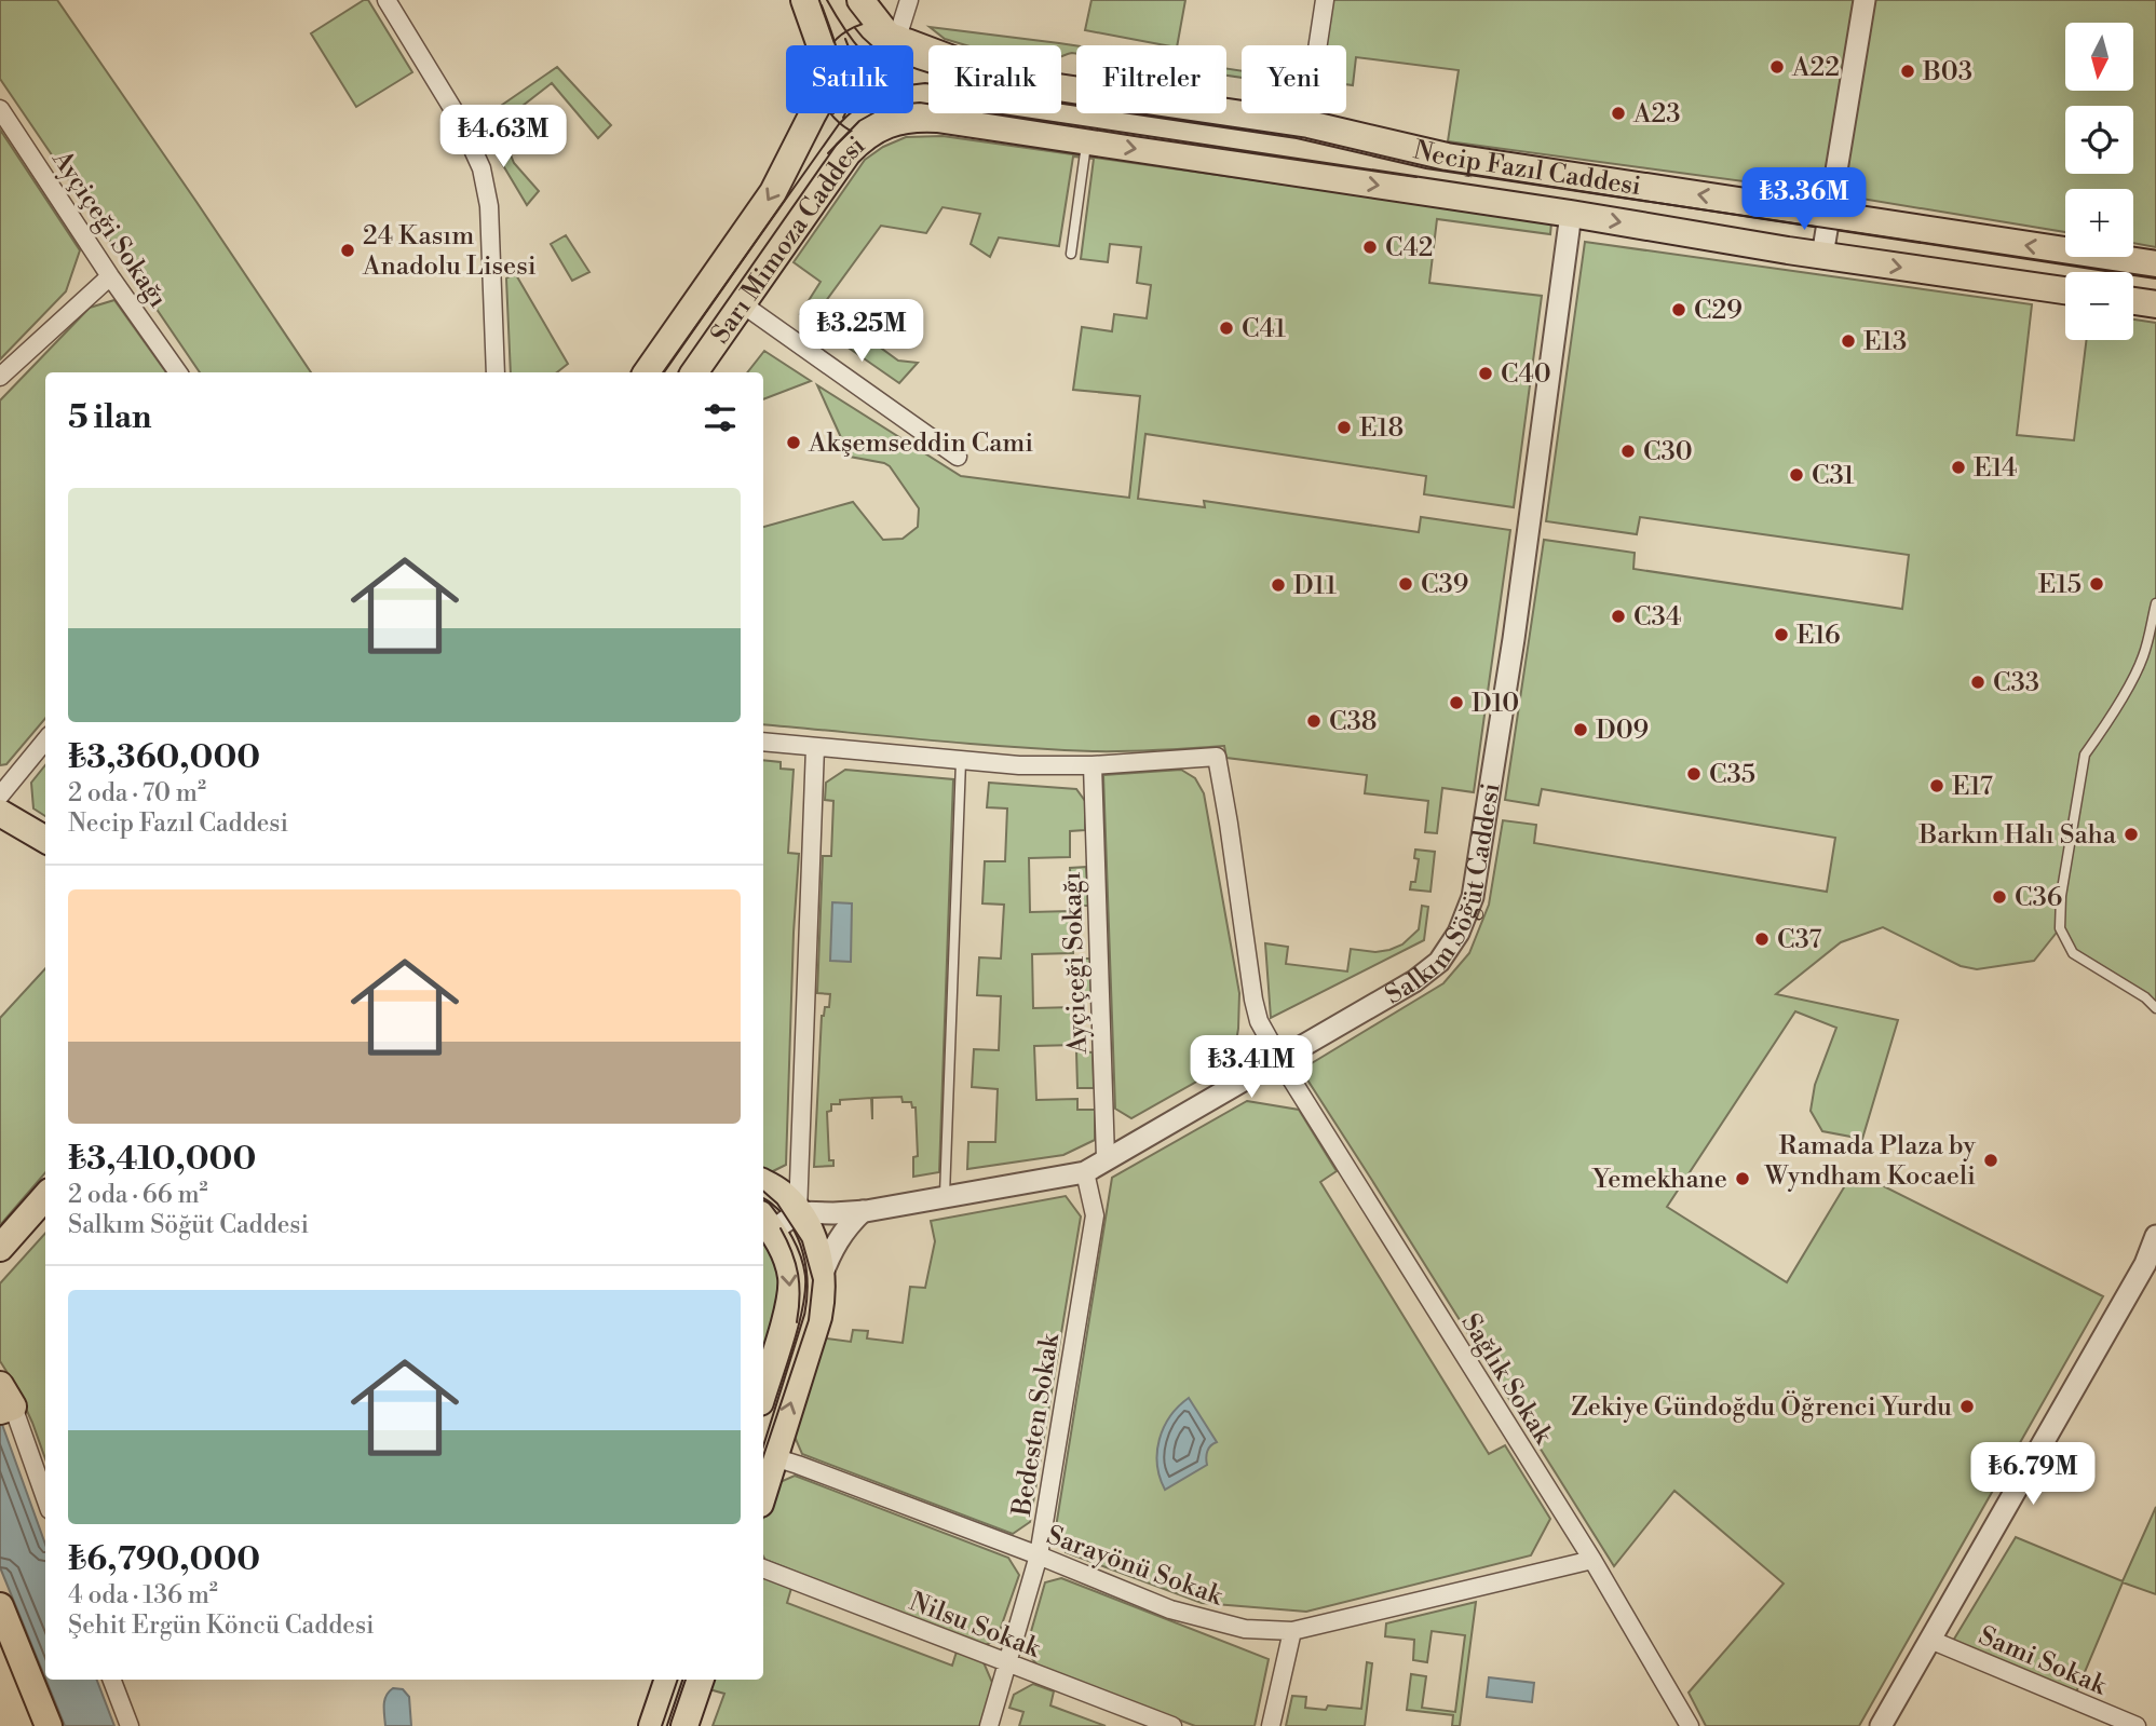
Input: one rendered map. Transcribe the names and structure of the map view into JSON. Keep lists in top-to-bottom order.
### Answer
{
  "streets": {
    "main road": ["Necip Fazıl Caddesi", "Sarı Mimoza Caddesi"],
    "street": [
      "Ayçiçeği Sokağı",
      "Salkım Söğüt Caddesi",
      "Sağlık Sokak",
      "Bedesten Sokak",
      "Sarayönü Sokak",
      "Nilsu Sokak",
      "Sami Sokak"
    ]
  },
  "crossings": [
    ["Necip Fazıl Caddesi", "Sarı Mimoza Caddesi"],
    ["Necip Fazıl Caddesi", "Salkım Söğüt Caddesi"],
    ["Ayçiçeği Sokağı", "Salkım Söğüt Caddesi"],
    ["Ayçiçeği Sokağı", "Sağlık Sokak"],
    ["Salkım Söğüt Caddesi", "Sağlık Sokak"],
    ["Salkım Söğüt Caddesi", "Bedesten Sokak"],
    ["Sağlık Sokak", "Sarayönü Sokak"],
    ["Bedesten Sokak", "Sarayönü Sokak"],
    ["Bedesten Sokak", "Nilsu Sokak"]
  ],
  "places": [
    "A22",
    "B03",
    "A23",
    "C42",
    "24 Kasım Anadolu Lisesi",
    "C29",
    "C41",
    "E13",
    "C40",
    "E18",
    "Akşemseddin Cami",
    "C30",
    "E14",
    "C31",
    "C39",
    "E15",
    "D11",
    "C34",
    "E16",
    "C33",
    "D10",
    "C38",
    "D09",
    "C35",
    "E17",
    "Barkın Halı Saha",
    "C36",
    "C37",
    "Ramada Plaza by Wyndham Kocaeli",
    "Yemekhane",
    "Zekiye Gündoğdu Öğrenci Yurdu"
  ],
  "north": "bottom",
  "page": {
    "map_buttons": ["+", "−"],
    "chip": [
      "Satılık",
      "Kiralık",
      "Filtreler",
      "Yeni"
    ],
    "price": [
      "₺4.63M",
      "₺3.36M",
      "₺3.25M",
      "₺3.41M",
      "₺6.79M"
    ],
    "heading": "5 ilan",
    "list": [
      {
        "name": "₺3,360,000",
        "note": "2 oda · 70 m² · Necip Fazıl Caddesi"
      },
      {
        "name": "₺3,410,000",
        "note": "2 oda · 66 m² · Salkım Söğüt Caddesi"
      },
      {
        "name": "₺6,790,000",
        "note": "4 oda · 136 m² · Şehit Ergün Köncü Caddesi"
      }
    ]
  }
}
